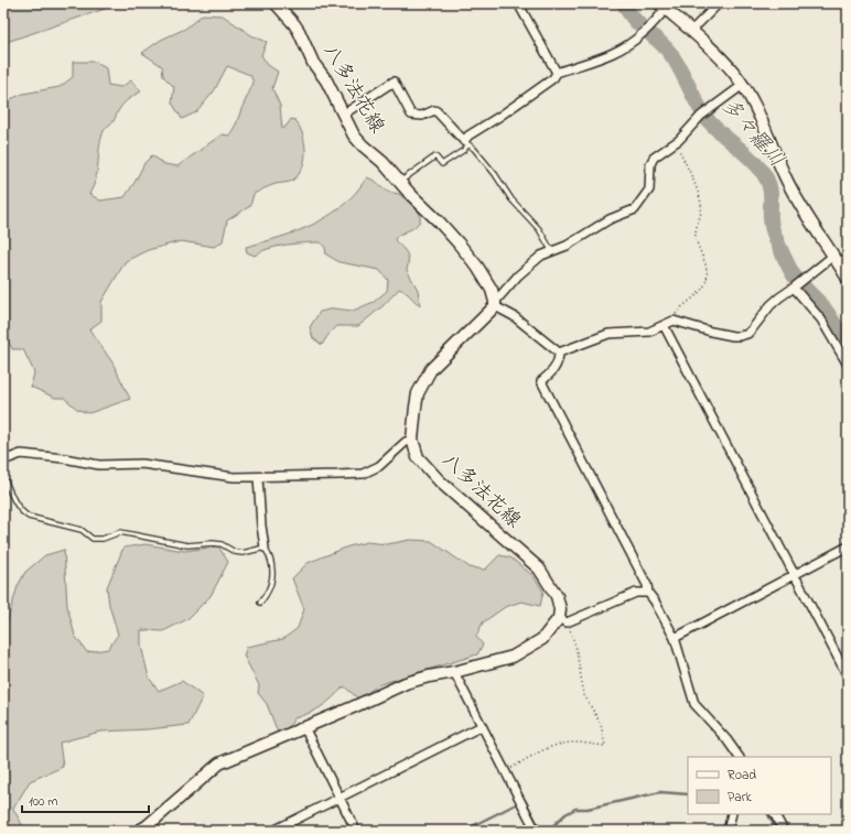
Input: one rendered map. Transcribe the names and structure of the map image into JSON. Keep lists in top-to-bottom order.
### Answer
{
  "streets": {
    "main road": ["八多法花線"]
  },
  "water": ["多々羅川"],
  "legend": ["Road", "Park"],
  "scale_bar": "100 m"
}
